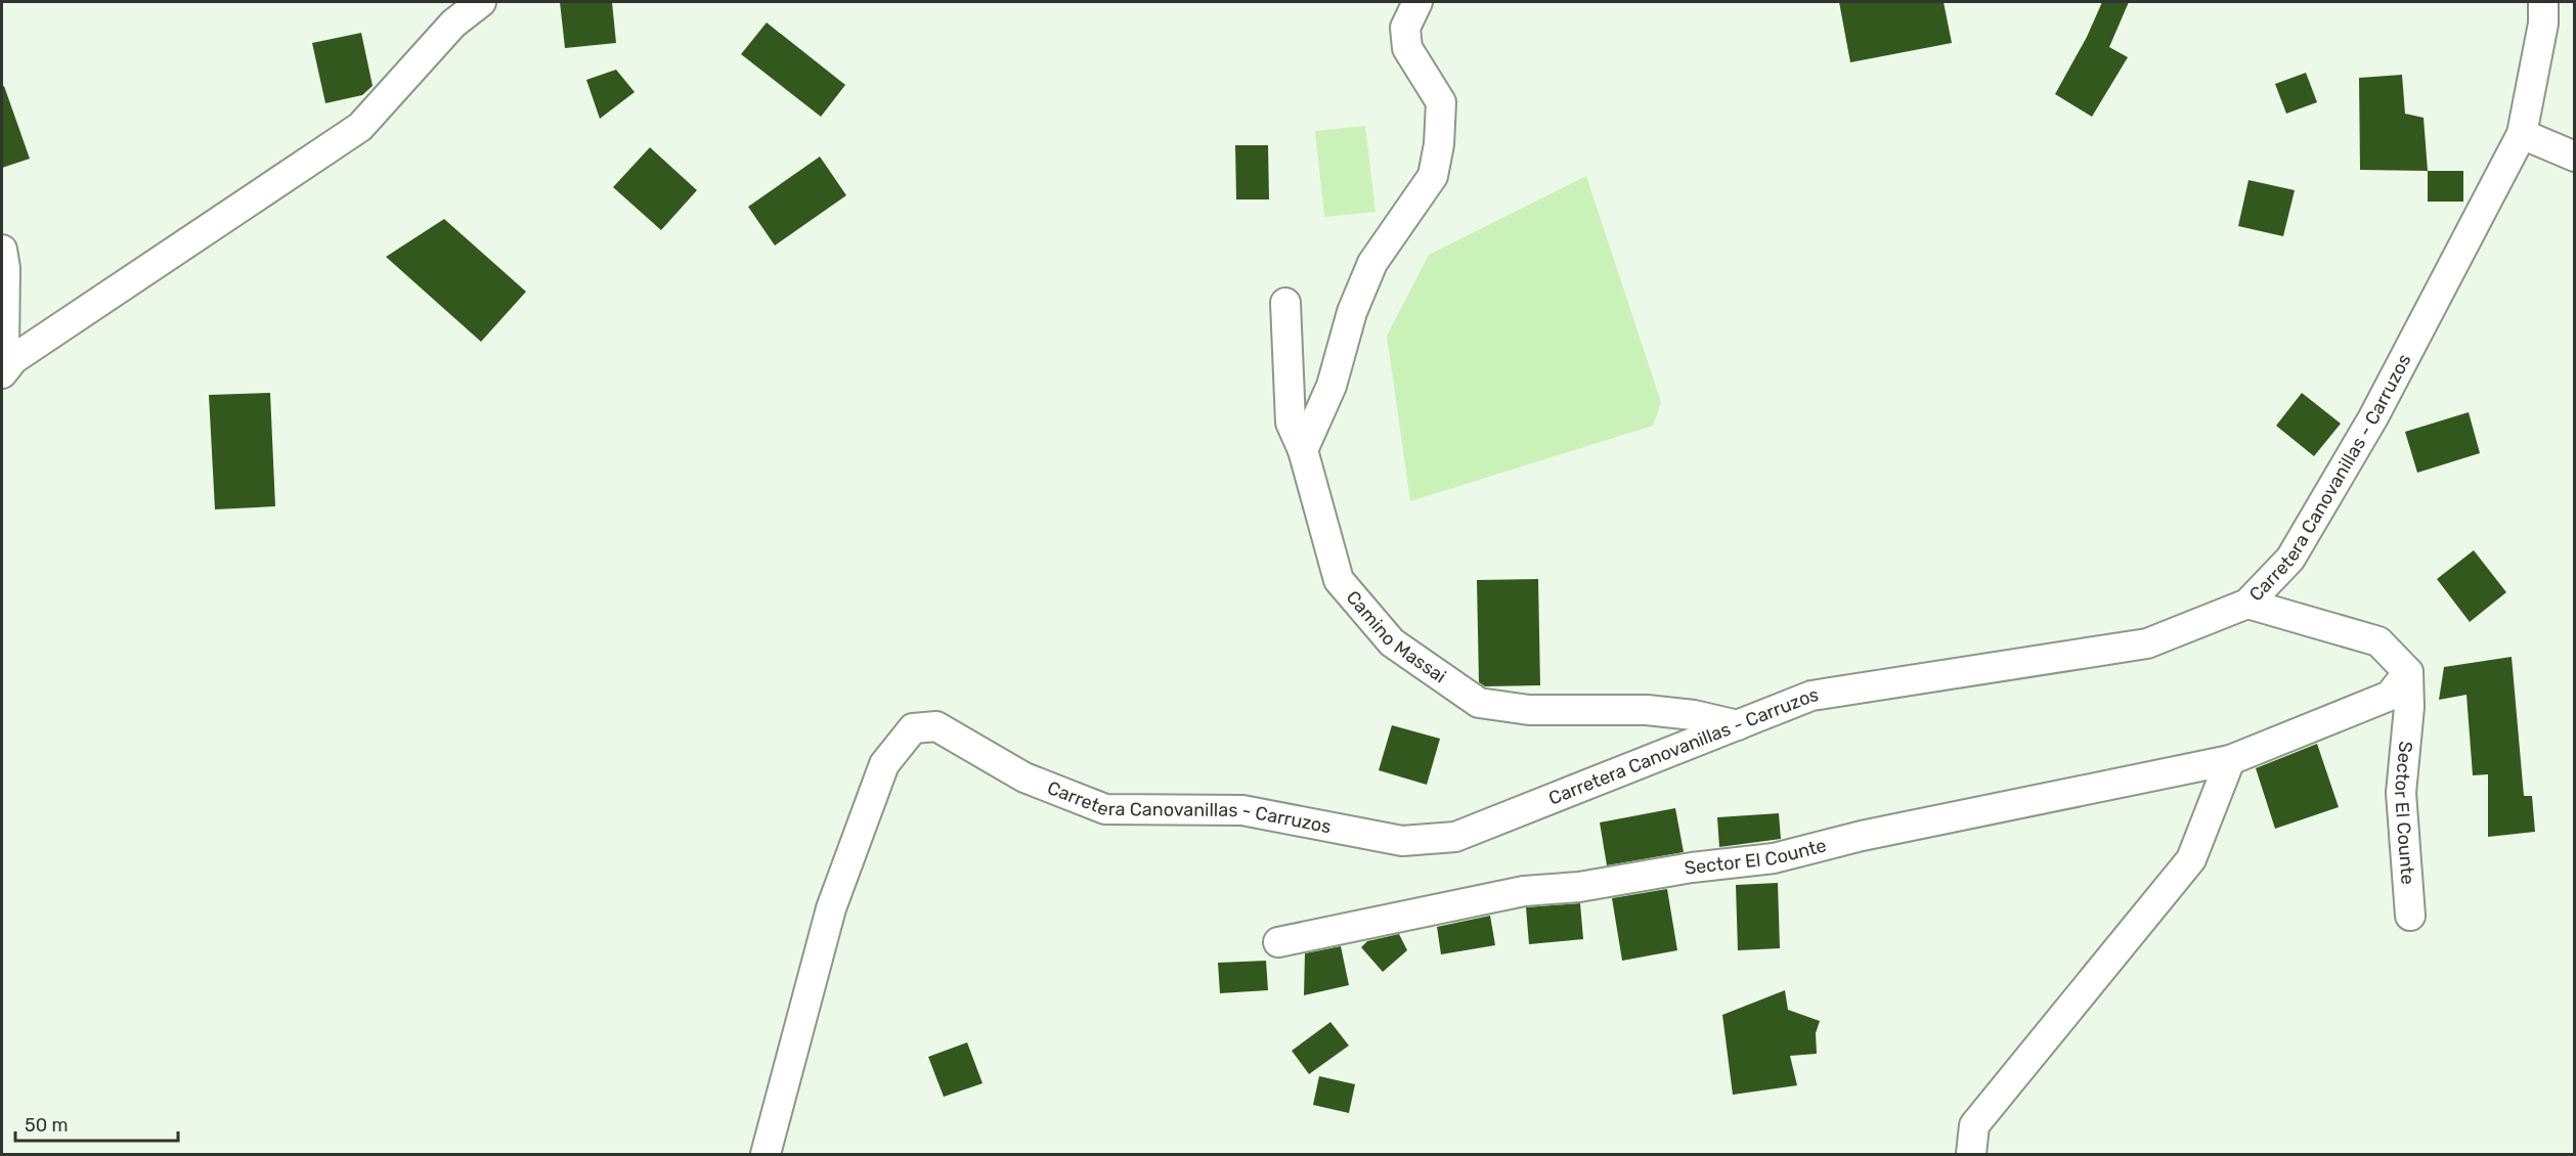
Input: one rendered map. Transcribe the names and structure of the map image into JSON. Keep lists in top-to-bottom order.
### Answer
{
  "streets": {
    "street": ["Carretera Canovanillas - Carruzos", "Camino Massai", "Sector El Counte"]
  },
  "crossings": [
    ["Carretera Canovanillas - Carruzos", "Camino Massai"]
  ],
  "scale_bar": "50 m"
}
